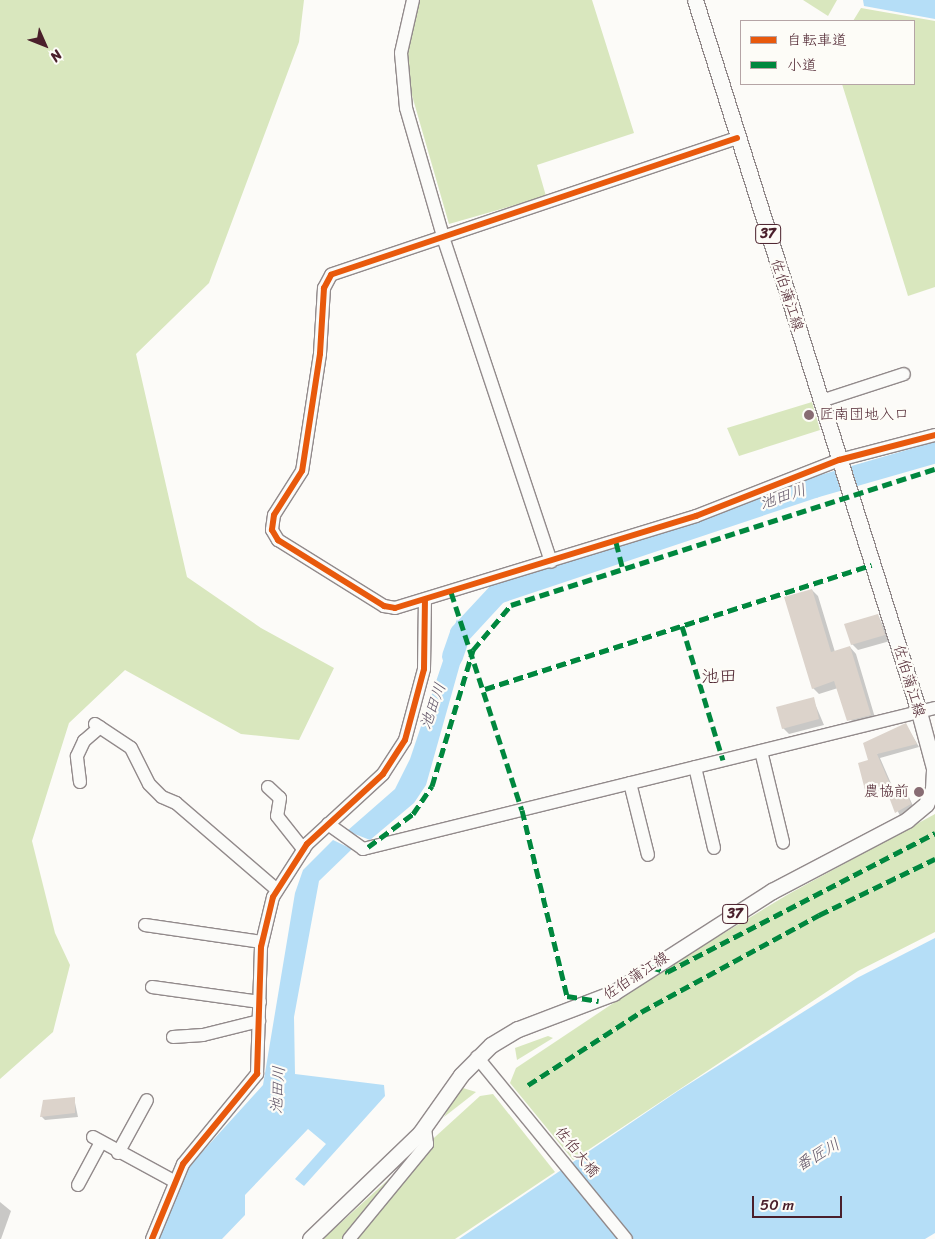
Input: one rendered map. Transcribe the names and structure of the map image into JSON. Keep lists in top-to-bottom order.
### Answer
{
  "streets": {
    "main road": ["37", "佐伯蒲江線"],
    "street": ["佐伯大橋"]
  },
  "crossings": [
    ["佐伯蒲江線", "佐伯大橋"]
  ],
  "districts": ["池田"],
  "water": ["池田川", "番匠川"],
  "places": ["匠南団地入口", "農協前"],
  "legend": ["自転車道", "小道"],
  "scale_bar": "50 m",
  "north": "bottom right"
}
